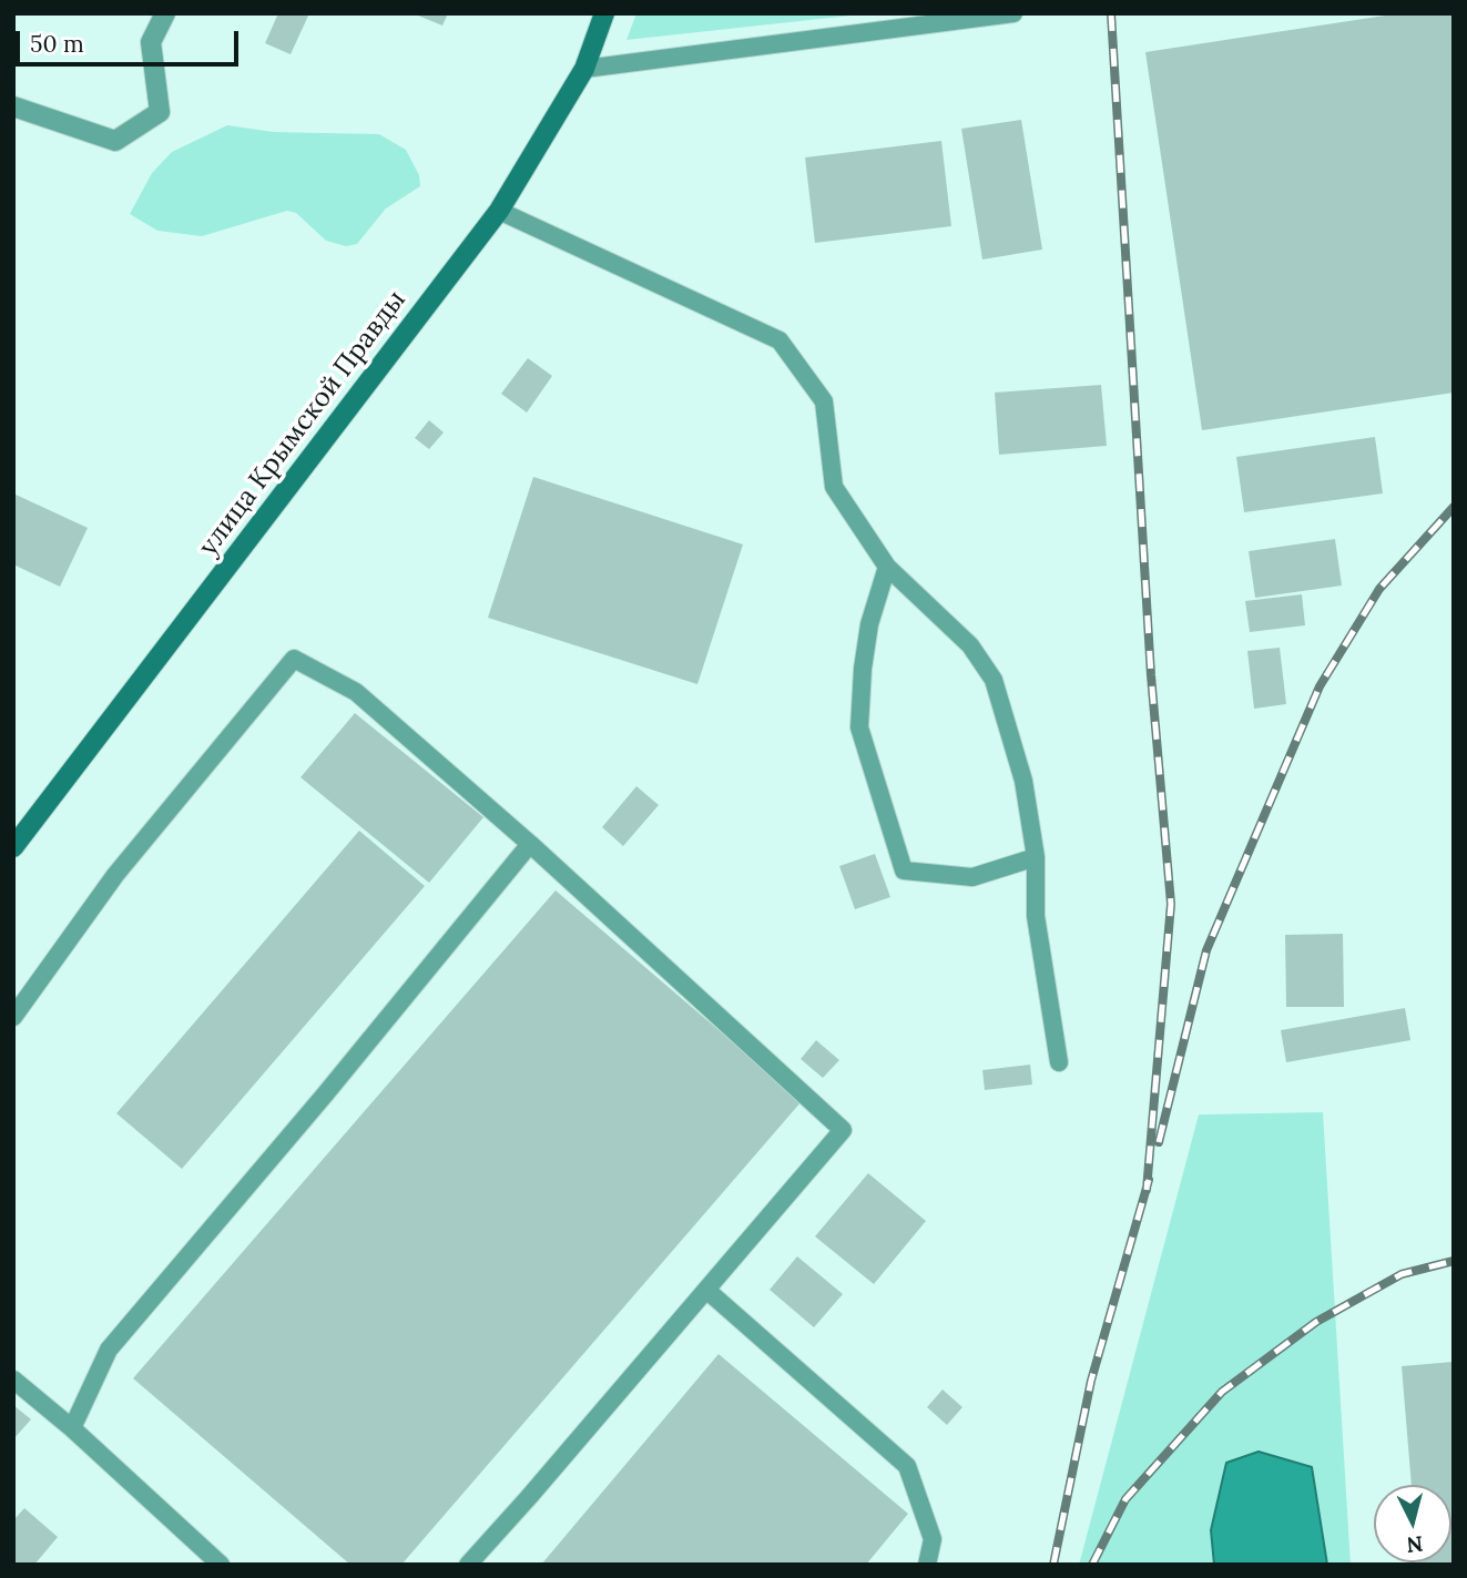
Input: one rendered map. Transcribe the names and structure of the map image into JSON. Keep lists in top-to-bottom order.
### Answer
{
  "streets": {
    "street": ["улица Крымской Правды"]
  },
  "scale_bar": "50 m",
  "north": "bottom"
}
